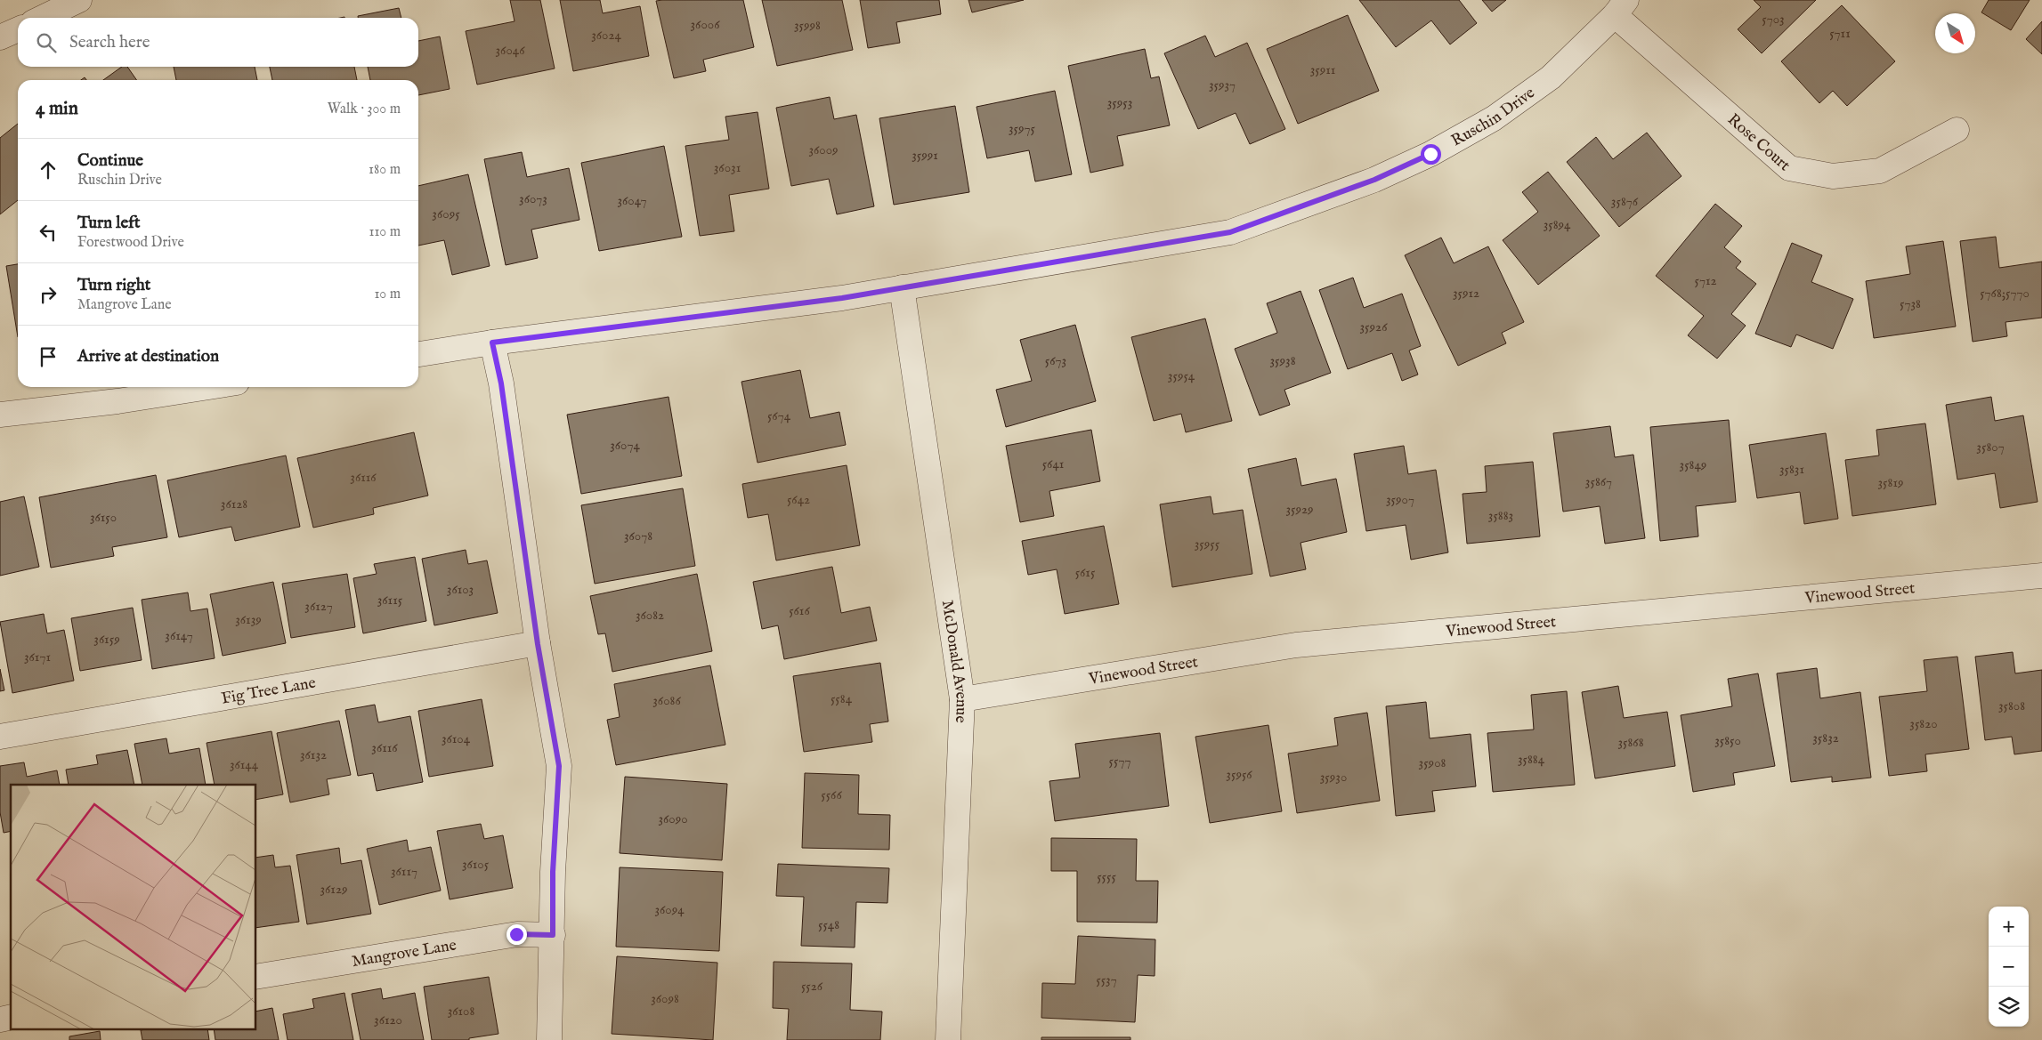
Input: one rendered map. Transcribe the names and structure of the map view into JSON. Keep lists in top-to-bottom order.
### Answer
{
  "streets": {
    "street": [
      "Ruschin Drive",
      "Rose Court",
      "Vinewood Street",
      "McDonald Avenue",
      "Fig Tree Lane",
      "Mangrove Lane"
    ]
  },
  "crossings": [
    ["Ruschin Drive", "Rose Court"],
    ["Ruschin Drive", "McDonald Avenue"],
    ["Vinewood Street", "McDonald Avenue"]
  ],
  "house_numbers": [
    "5703",
    "36006",
    "35998",
    "5711",
    "36024",
    "36046",
    "35911",
    "35937",
    "35953",
    "35975",
    "36009",
    "35991",
    "36031",
    "36073",
    "36047",
    "35876",
    "36095",
    "35894",
    "5712",
    "35912",
    "5768;5770",
    "5738",
    "35926",
    "5673",
    "35938",
    "35954",
    "5674",
    "36074",
    "35807",
    "5641",
    "35849",
    "35831",
    "36116",
    "35867",
    "35819",
    "5642",
    "35907",
    "36128",
    "35929",
    "35883",
    "36150",
    "36078",
    "35955",
    "5615",
    "36103",
    "36115",
    "36127",
    "5616",
    "36082",
    "36139",
    "36147",
    "36159",
    "36171",
    "5584",
    "36086",
    "35808",
    "35820",
    "35832",
    "36104",
    "35850",
    "35868",
    "36116",
    "36132",
    "35884",
    "5577",
    "35908",
    "36144",
    "35956",
    "35930",
    "5566",
    "36090",
    "36105",
    "36117",
    "5555",
    "36129",
    "36094",
    "5548",
    "5537",
    "5526",
    "36098",
    "36108",
    "36120"
  ],
  "north": "bottom right",
  "page": {
    "search": "Search here",
    "heading": ["4 min", "Walk · 300 m"],
    "list": [
      ["Continue", "Ruschin Drive", "180 m"],
      ["Turn left", "Forestwood Drive", "110 m"],
      ["Turn right", "Mangrove Lane", "10 m"],
      "Arrive at destination"
    ],
    "map_buttons": ["+", "−"]
  }
}
